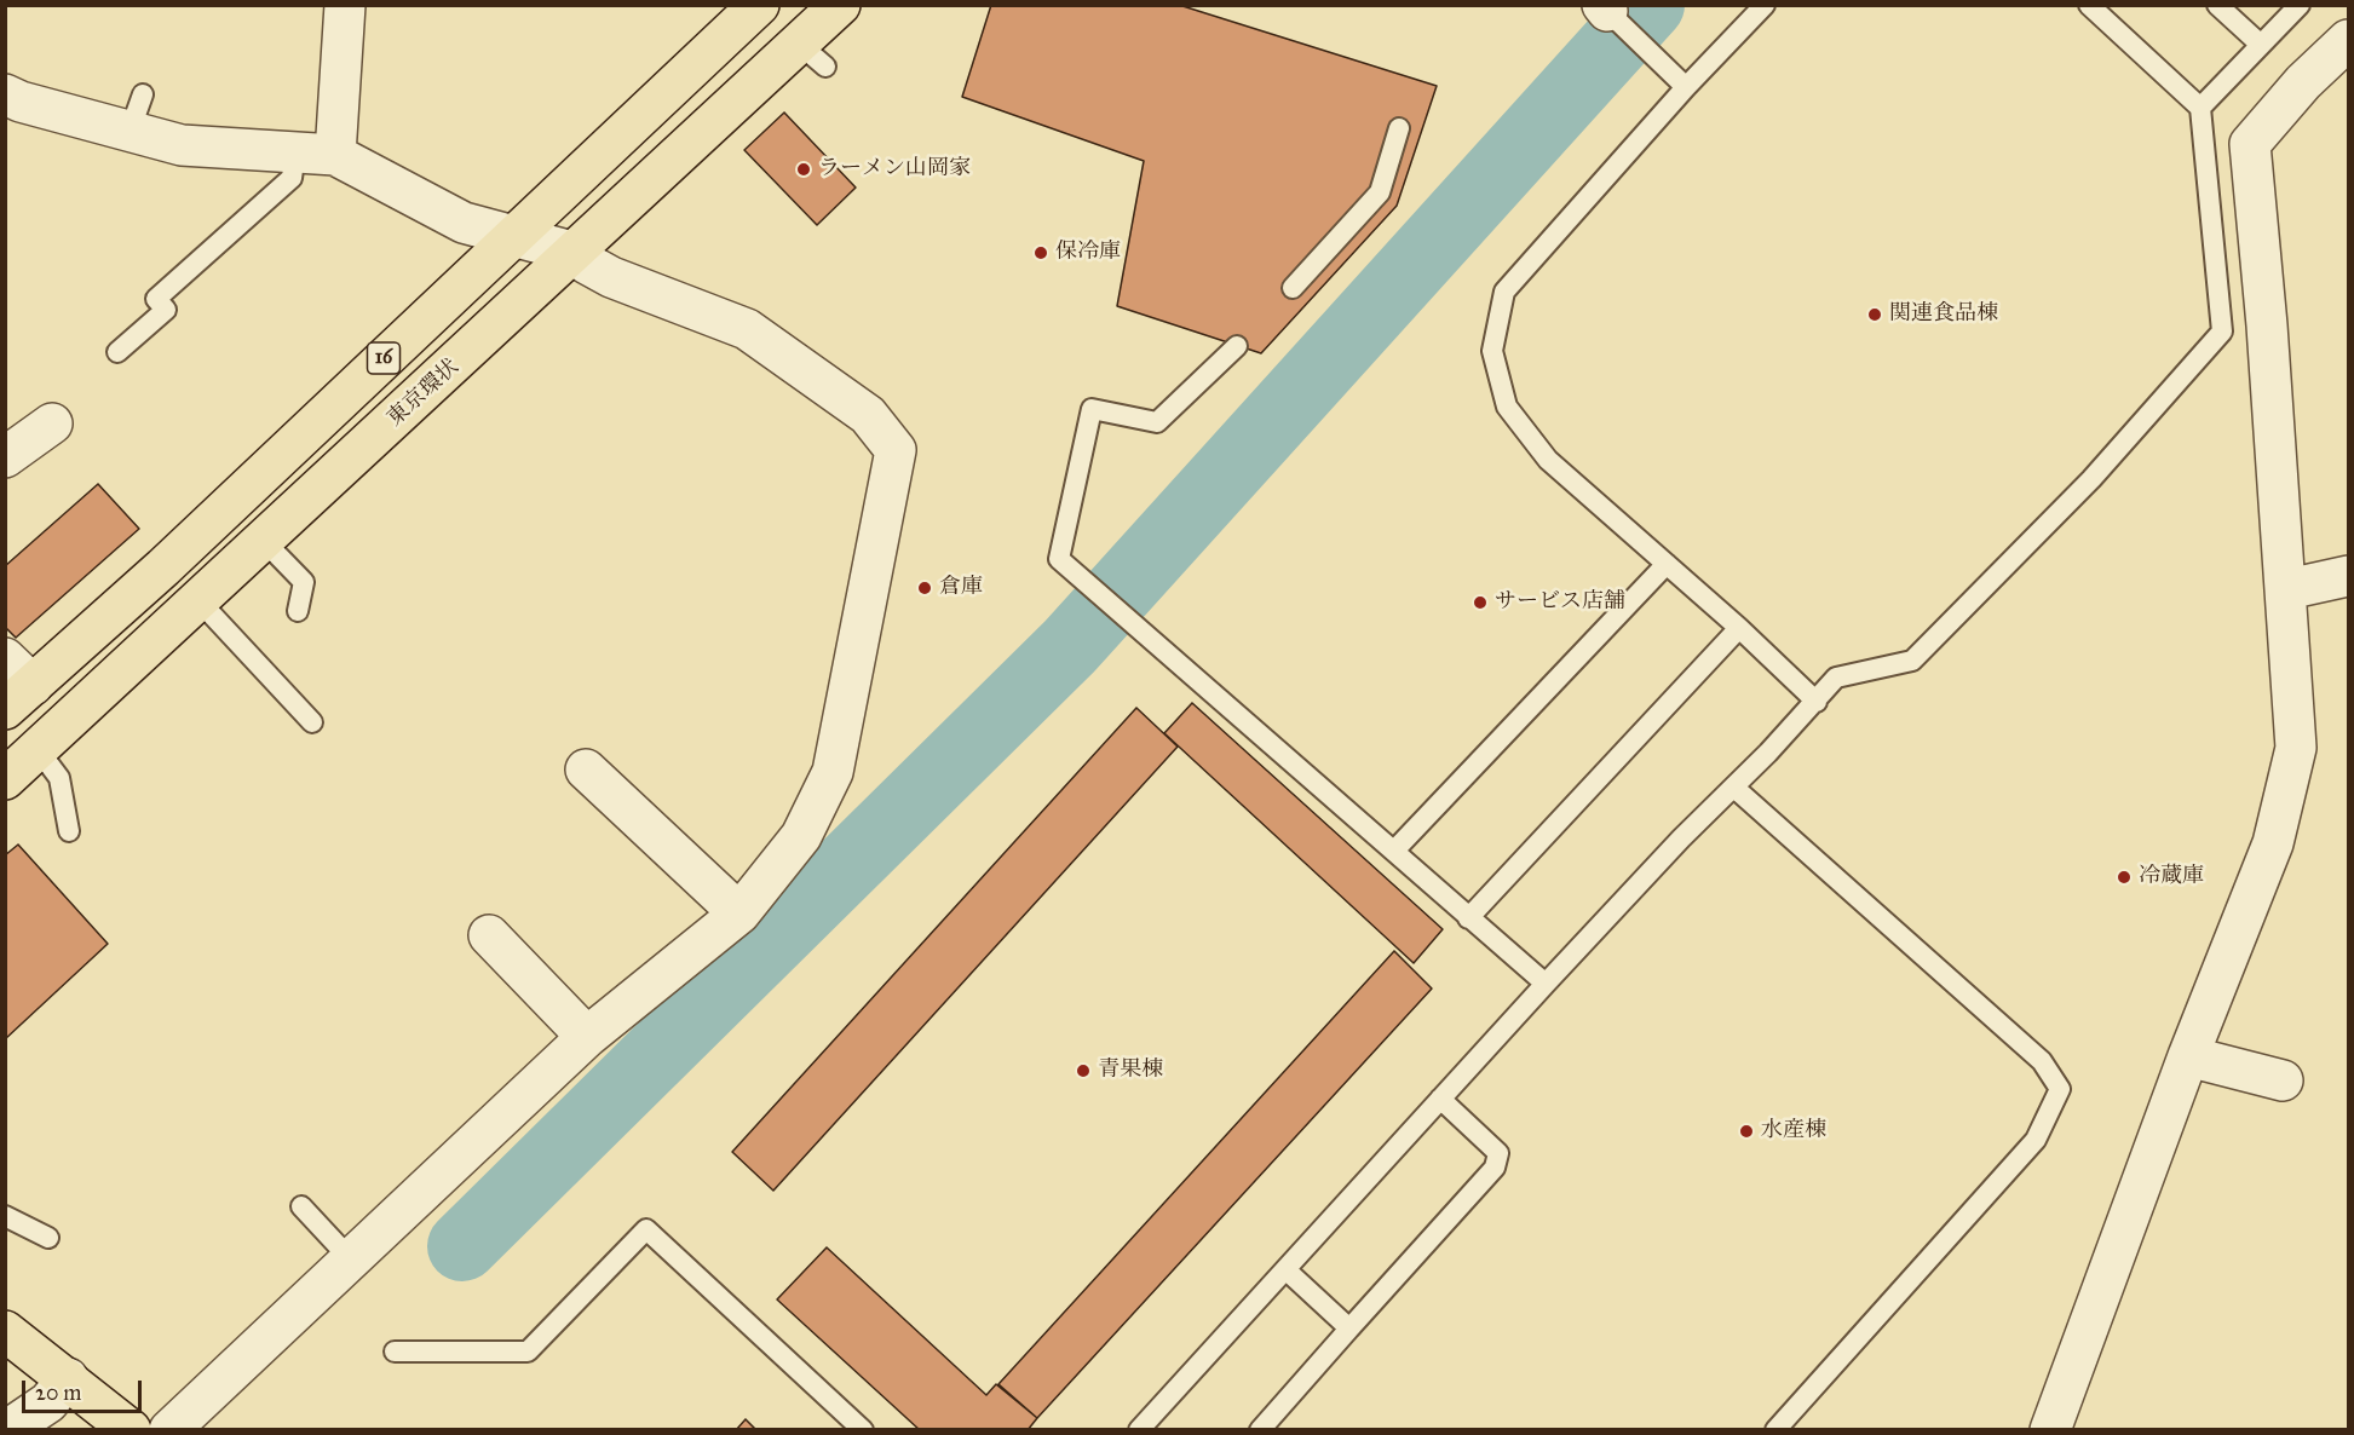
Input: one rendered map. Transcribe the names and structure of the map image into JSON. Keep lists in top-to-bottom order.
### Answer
{
  "streets": {
    "main road": ["16", "東京環状"]
  },
  "places": [
    "ラーメン山岡家",
    "保冷庫",
    "関連食品棟",
    "倉庫",
    "サービス店舗",
    "冷蔵庫",
    "青果棟",
    "水産棟"
  ],
  "scale_bar": "20 m"
}
